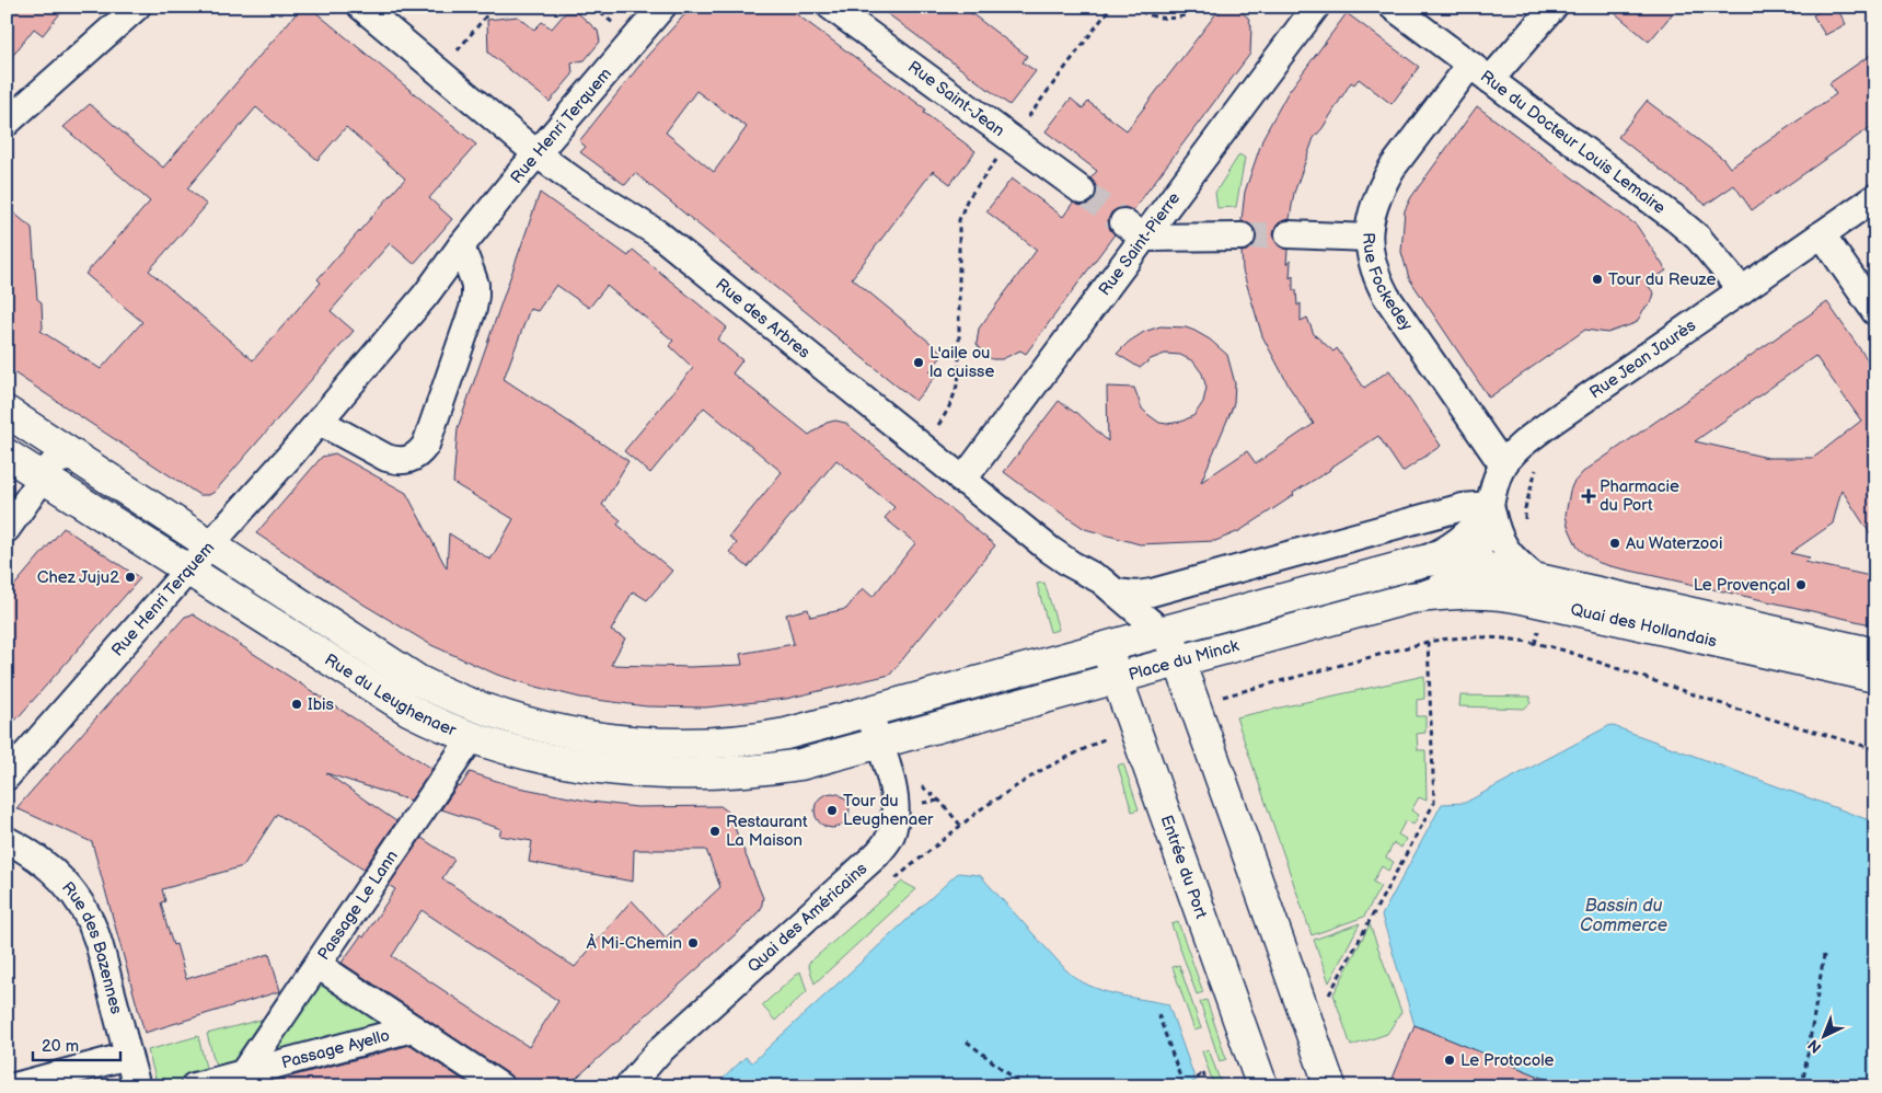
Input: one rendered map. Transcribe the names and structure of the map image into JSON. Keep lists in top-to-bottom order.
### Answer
{
  "streets": {
    "main road": [
      "Quai des Hollandais",
      "Place du Minck",
      "Rue du Leughenaer",
      "Entrée du Port"
    ],
    "street": [
      "Rue Saint-Jean",
      "Rue Henri Terquem",
      "Rue du Docteur Louis Lemaire",
      "Rue Saint-Pierre",
      "Rue Fockedey",
      "Rue des Arbres",
      "Rue Jean Jaurès",
      "Passage Le Lann",
      "Quai des Américains",
      "Rue des Bazennes",
      "Passage Ayello"
    ]
  },
  "crossings": [
    ["Rue Henri Terquem", "Rue des Arbres"],
    ["Rue Henri Terquem", "Rue du Leughenaer"],
    ["Rue du Docteur Louis Lemaire", "Rue Fockedey"],
    ["Rue du Docteur Louis Lemaire", "Rue Jean Jaurès"],
    ["Rue Saint-Pierre", "Rue des Arbres"],
    ["Rue Fockedey", "Rue Jean Jaurès"],
    ["Rue des Arbres", "Place du Minck"],
    ["Rue Jean Jaurès", "Place du Minck"],
    ["Quai des Hollandais", "Place du Minck"],
    ["Place du Minck", "Rue du Leughenaer"],
    ["Place du Minck", "Entrée du Port"],
    ["Place du Minck", "Quai des Américains"],
    ["Rue du Leughenaer", "Passage Le Lann"],
    ["Passage Le Lann", "Passage Ayello"]
  ],
  "water": ["Bassin du Commerce"],
  "places": {
    "other": [
      "Tour du Reuze",
      "L'aile ou la cuisse",
      "Au Waterzooi",
      "Chez Juju2",
      "Le Provençal",
      "Ibis",
      "Tour du Leughenaer",
      "Restaurant La Maison",
      "À Mi-Chemin",
      "Le Protocole"
    ],
    "health": ["Pharmacie du Port"]
  },
  "scale_bar": "20 m",
  "north": "bottom left"
}
